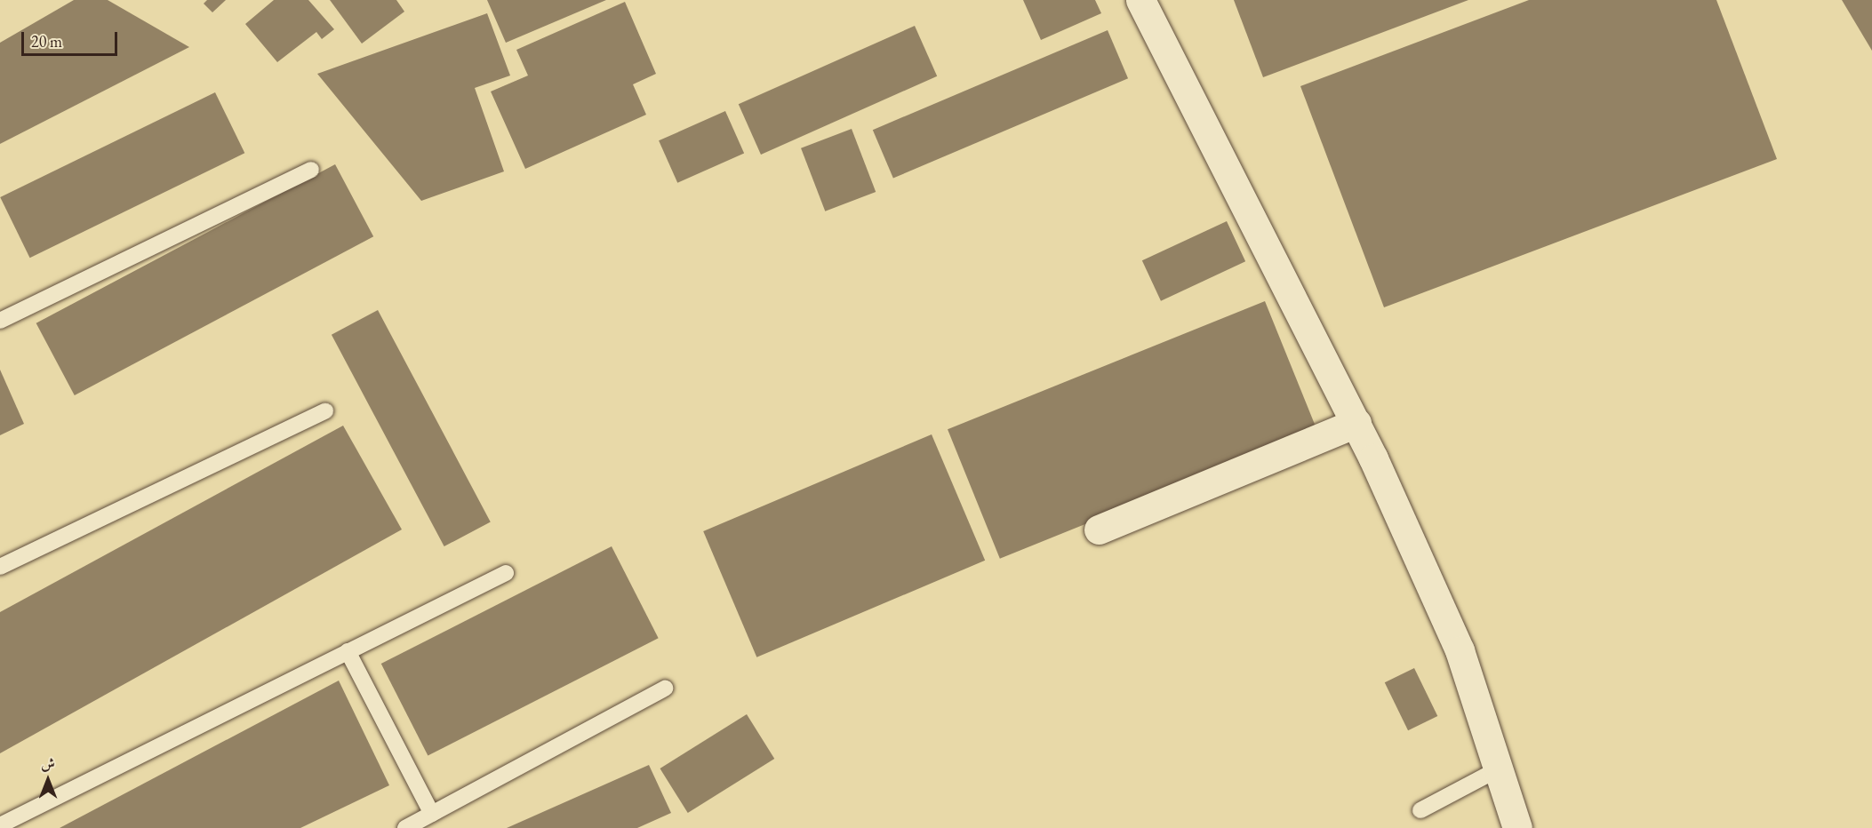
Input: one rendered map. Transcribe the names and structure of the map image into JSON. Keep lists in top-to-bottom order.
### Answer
{
  "scale_bar": "20 m",
  "north": "top"
}
